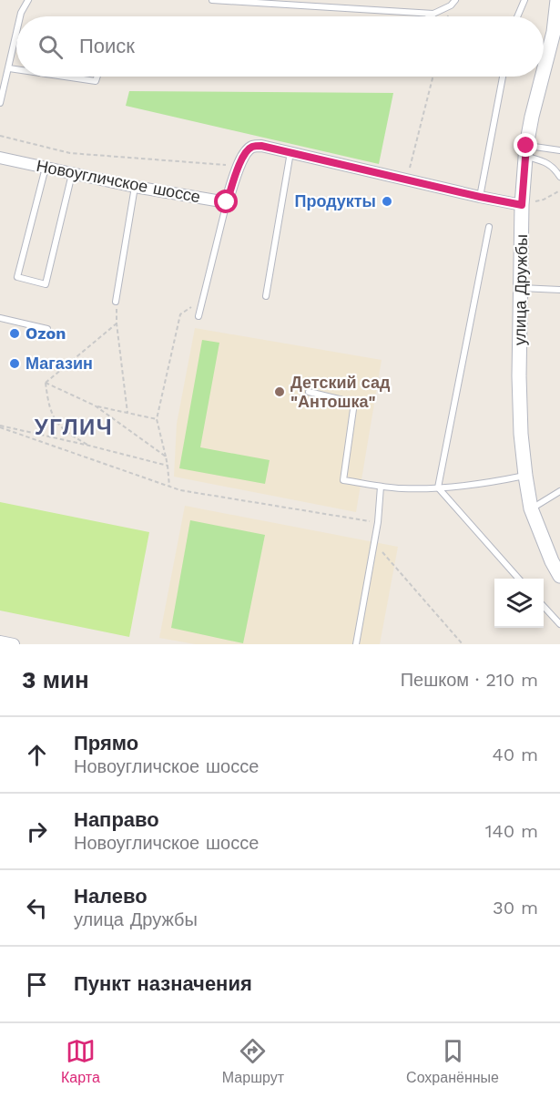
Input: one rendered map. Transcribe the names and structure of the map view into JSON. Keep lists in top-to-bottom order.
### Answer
{
  "streets": {
    "street": ["Новоугличское шоссе", "улица Дружбы"]
  },
  "districts": ["УГЛИЧ"],
  "places": [
    "Продукты",
    "Ozon",
    "Магазин",
    "Детский сад \"Антошка\""
  ],
  "page": {
    "search": "Поиск",
    "heading": ["3 мин", "Пешком · 210 m"],
    "list": [
      ["Прямо", "Новоугличское шоссе", "40 m"],
      ["Направо", "Новоугличское шоссе", "140 m"],
      ["Налево", "улица Дружбы", "30 m"],
      "Пункт назначения"
    ],
    "nav": ["Карта", "Маршрут", "Сохранённые"]
  }
}
